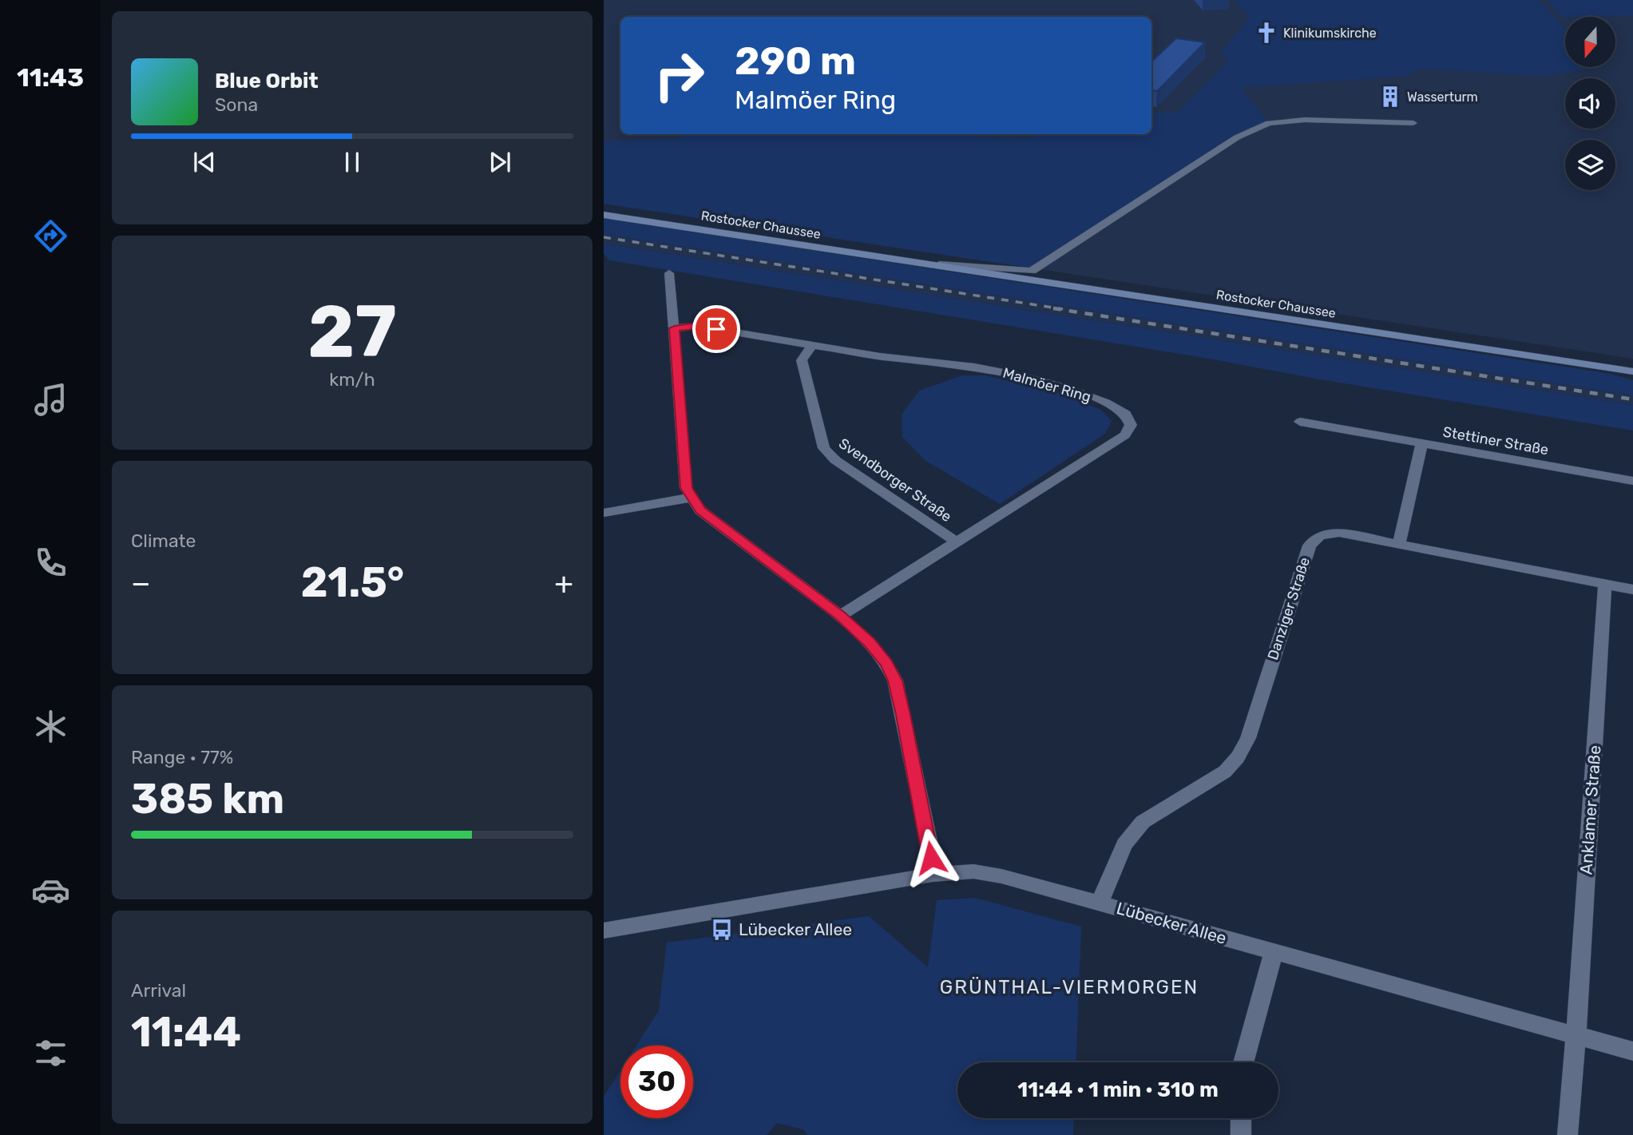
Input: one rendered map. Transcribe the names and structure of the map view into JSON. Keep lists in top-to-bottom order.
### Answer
{
  "streets": {
    "main road": ["Rostocker Chaussee"],
    "street": [
      "Malmöer Ring",
      "Stettiner Straße",
      "Svendborger Straße",
      "Danziger Straße",
      "Anklamer Straße",
      "Lübecker Allee"
    ]
  },
  "crossings": [
    ["Malmöer Ring", "Svendborger Straße"],
    ["Stettiner Straße", "Danziger Straße"],
    ["Danziger Straße", "Anklamer Straße"],
    ["Danziger Straße", "Lübecker Allee"],
    ["Anklamer Straße", "Lübecker Allee"]
  ],
  "districts": ["GRÜNTHAL-VIERMORGEN"],
  "places": {
    "church": ["Klinikumskirche"],
    "building": ["Wasserturm"],
    "bus stop": ["Lübecker Allee"]
  },
  "north": "bottom",
  "page": {
    "tabs": "11:43",
    "turn": ["290 m", "Malmöer Ring"],
    "song": ["Blue Orbit", "Sona"],
    "tile": [
      ["27", "km/h"],
      "Climate",
      ["Range · 77%", "385 km"],
      ["Arrival", "11:44"]
    ],
    "heat": ["−", "21.5°", "+"],
    "limit": "30",
    "trip": "11:44 · 1 min · 310 m"
  }
}
